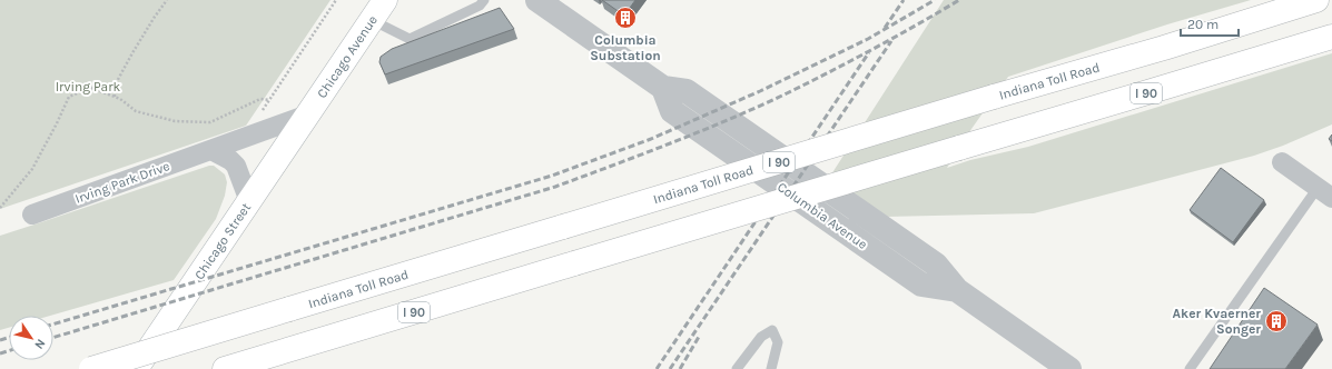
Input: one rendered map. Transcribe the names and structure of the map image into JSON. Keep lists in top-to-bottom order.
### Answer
{
  "streets": {
    "main road": [
      "Chicago Avenue",
      "Indiana Toll Road",
      "I 90",
      "Chicago Street"
    ],
    "street": ["Irving Park Drive", "Columbia Avenue"]
  },
  "crossings": [
    ["Chicago Avenue", "Irving Park Drive"],
    ["Chicago Avenue", "Chicago Street"],
    ["Irving Park Drive", "Chicago Street"]
  ],
  "parks": ["Irving Park"],
  "places": {
    "building": ["Columbia Substation", "Aker Kvaerner Songer"]
  },
  "scale_bar": "20 m",
  "north": "bottom right"
}
